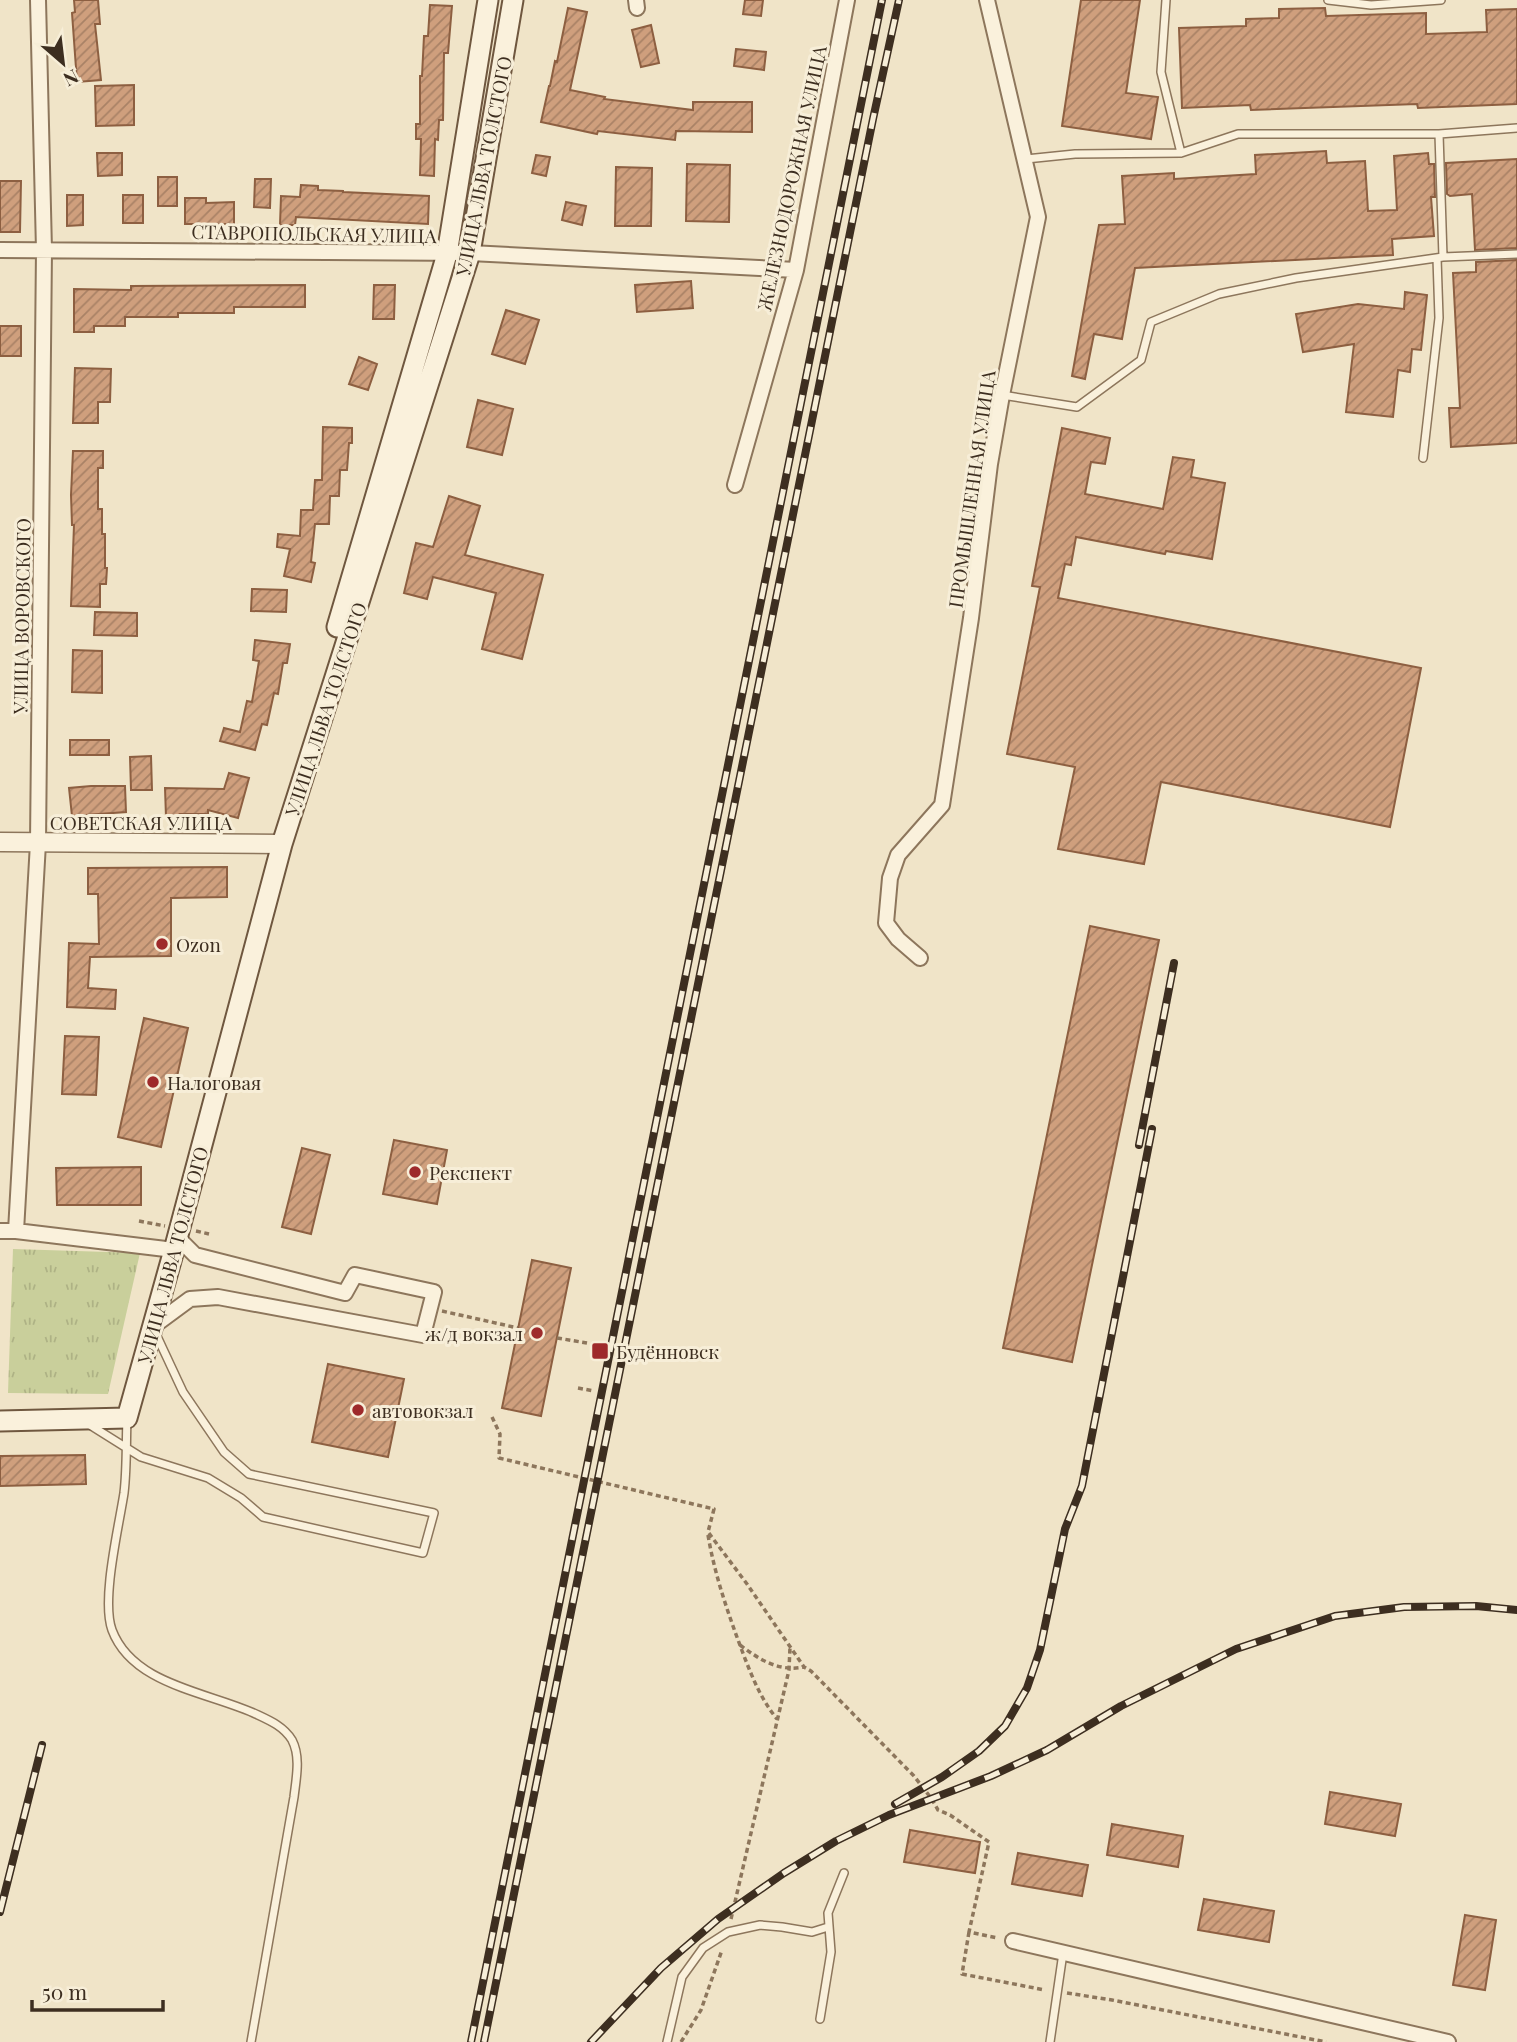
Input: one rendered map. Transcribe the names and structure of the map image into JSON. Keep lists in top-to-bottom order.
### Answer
{
  "streets": {
    "main road": ["УЛИЦА ЛЬВА ТОЛСТОГО"],
    "street": [
      "ЖЕЛЕЗНОДОРОЖНАЯ УЛИЦА",
      "СТАВРОПОЛЬСКАЯ УЛИЦА",
      "ПРОМЫШЛЕННАЯ УЛИЦА",
      "УЛИЦА ВОРОВСКОГО",
      "СОВЕТСКАЯ УЛИЦА"
    ]
  },
  "crossings": [
    ["УЛИЦА ЛЬВА ТОЛСТОГО", "СТАВРОПОЛЬСКАЯ УЛИЦА"],
    ["УЛИЦА ЛЬВА ТОЛСТОГО", "СОВЕТСКАЯ УЛИЦА"],
    ["ЖЕЛЕЗНОДОРОЖНАЯ УЛИЦА", "СТАВРОПОЛЬСКАЯ УЛИЦА"],
    ["СТАВРОПОЛЬСКАЯ УЛИЦА", "УЛИЦА ВОРОВСКОГО"],
    ["УЛИЦА ВОРОВСКОГО", "СОВЕТСКАЯ УЛИЦА"]
  ],
  "places": {
    "other": [
      "Ozon",
      "Налоговая",
      "Рекспект",
      "ж/д вокзал",
      "автовокзал"
    ],
    "transit": ["Будённовск"]
  },
  "scale_bar": "50 m",
  "north": "bottom right"
}
